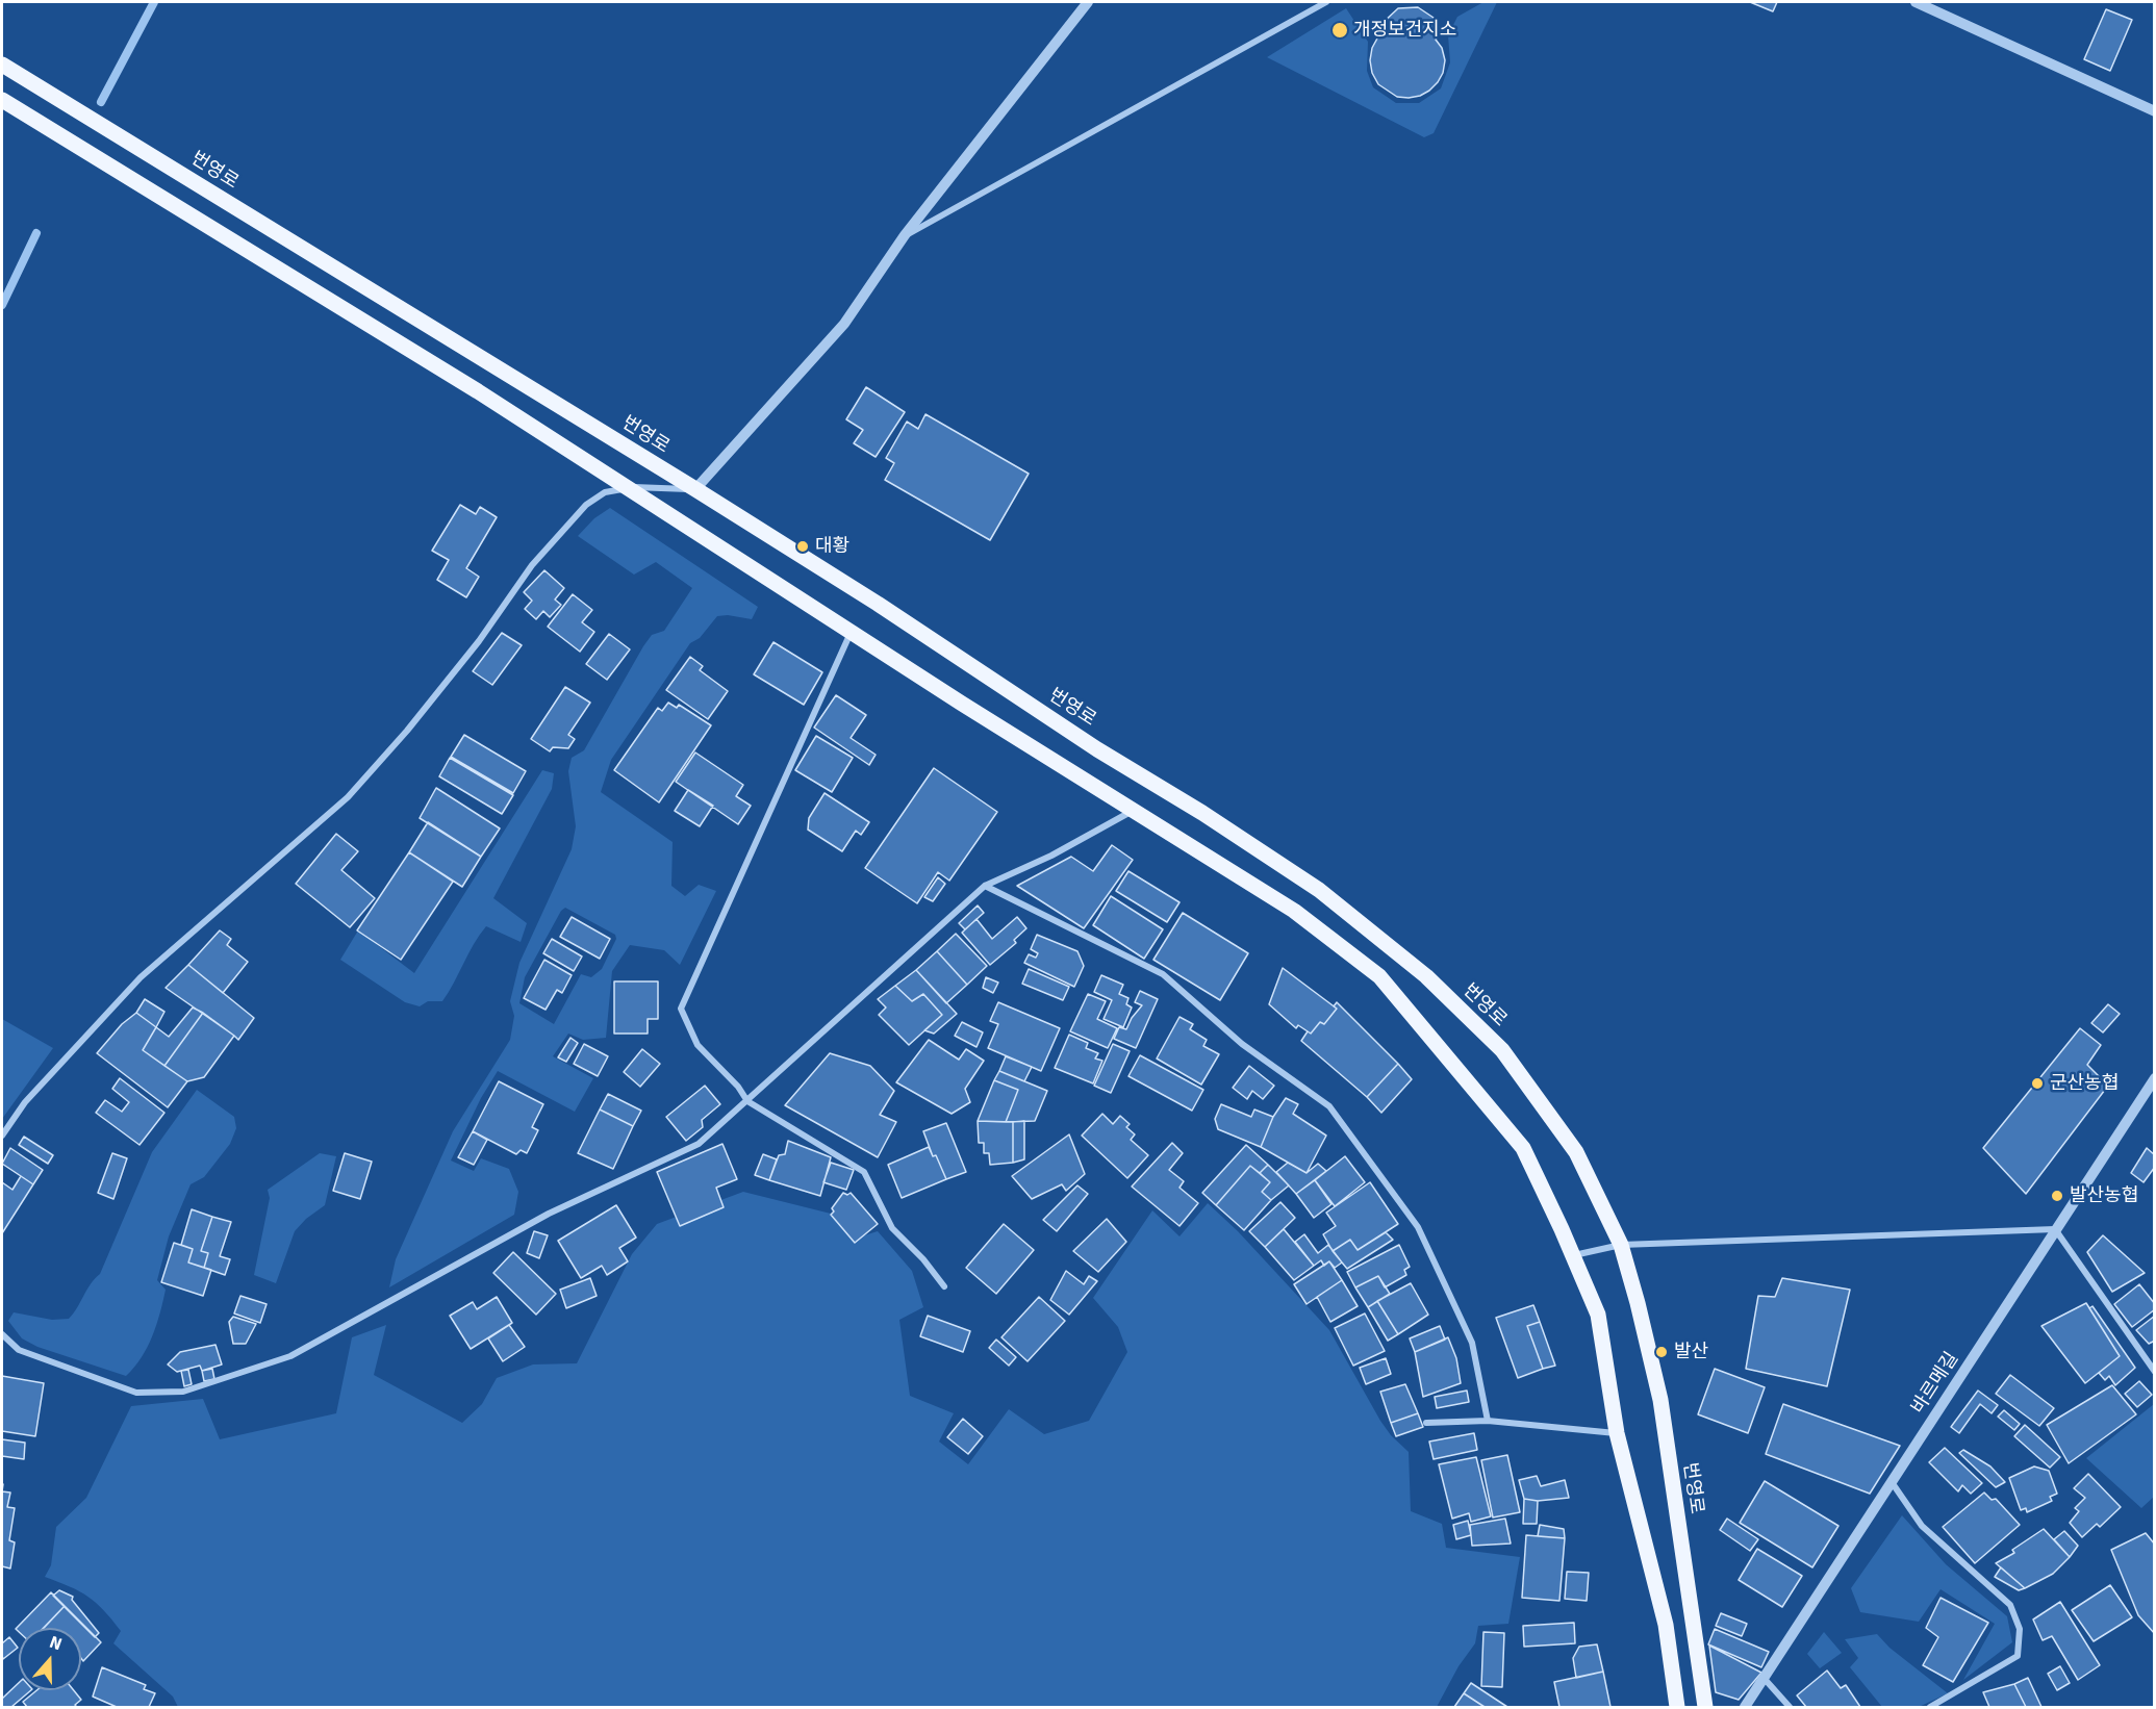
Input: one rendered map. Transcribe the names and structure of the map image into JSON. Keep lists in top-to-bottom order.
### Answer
{
  "streets": {
    "main road": ["번영로"],
    "street": ["바르메길"]
  },
  "places": [
    "개정보건지소",
    "대황",
    "군산농협",
    "발산농협",
    "발산"
  ],
  "north": "top"
}
